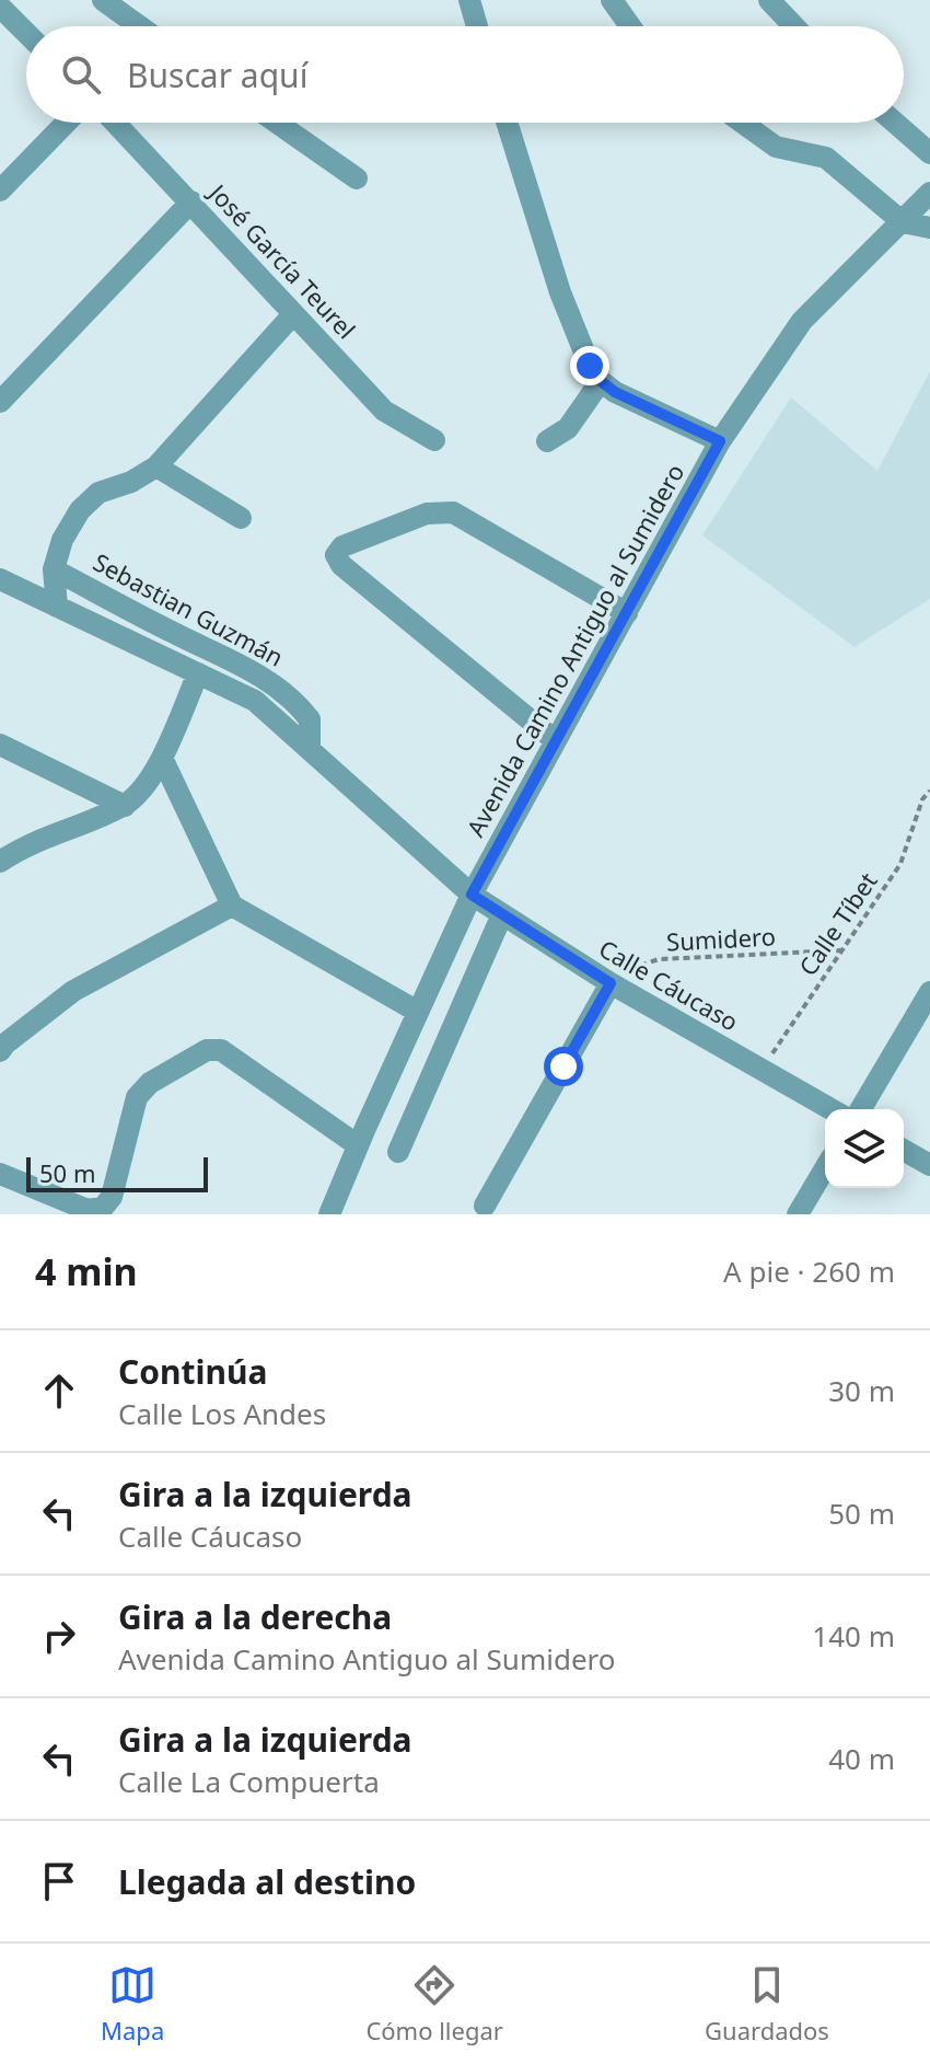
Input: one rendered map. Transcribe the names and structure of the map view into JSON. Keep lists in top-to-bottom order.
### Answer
{
  "streets": {
    "street": [
      "José García Teurel",
      "Sebastian Guzmán",
      "Avenida Camino Antiguo al Sumidero",
      "Calle Cáucaso"
    ],
    "path": ["Calle Tíbet", "Sumidero"]
  },
  "crossings": [
    ["Sebastian Guzmán", "Calle Cáucaso"],
    ["Avenida Camino Antiguo al Sumidero", "Calle Cáucaso"],
    ["Calle Tíbet", "Sumidero"],
    ["Calle Tíbet", "Calle Cáucaso"],
    ["Sumidero", "Calle Cáucaso"]
  ],
  "scale_bar": "50 m",
  "page": {
    "search": "Buscar aquí",
    "scale": "50 m",
    "heading": ["4 min", "A pie · 260 m"],
    "list": [
      ["Continúa", "Calle Los Andes", "30 m"],
      ["Gira a la izquierda", "Calle Cáucaso", "50 m"],
      ["Gira a la derecha", "Avenida Camino Antiguo al Sumidero", "140 m"],
      ["Gira a la izquierda", "Calle La Compuerta", "40 m"],
      "Llegada al destino"
    ],
    "nav": ["Mapa", "Cómo llegar", "Guardados"]
  }
}
